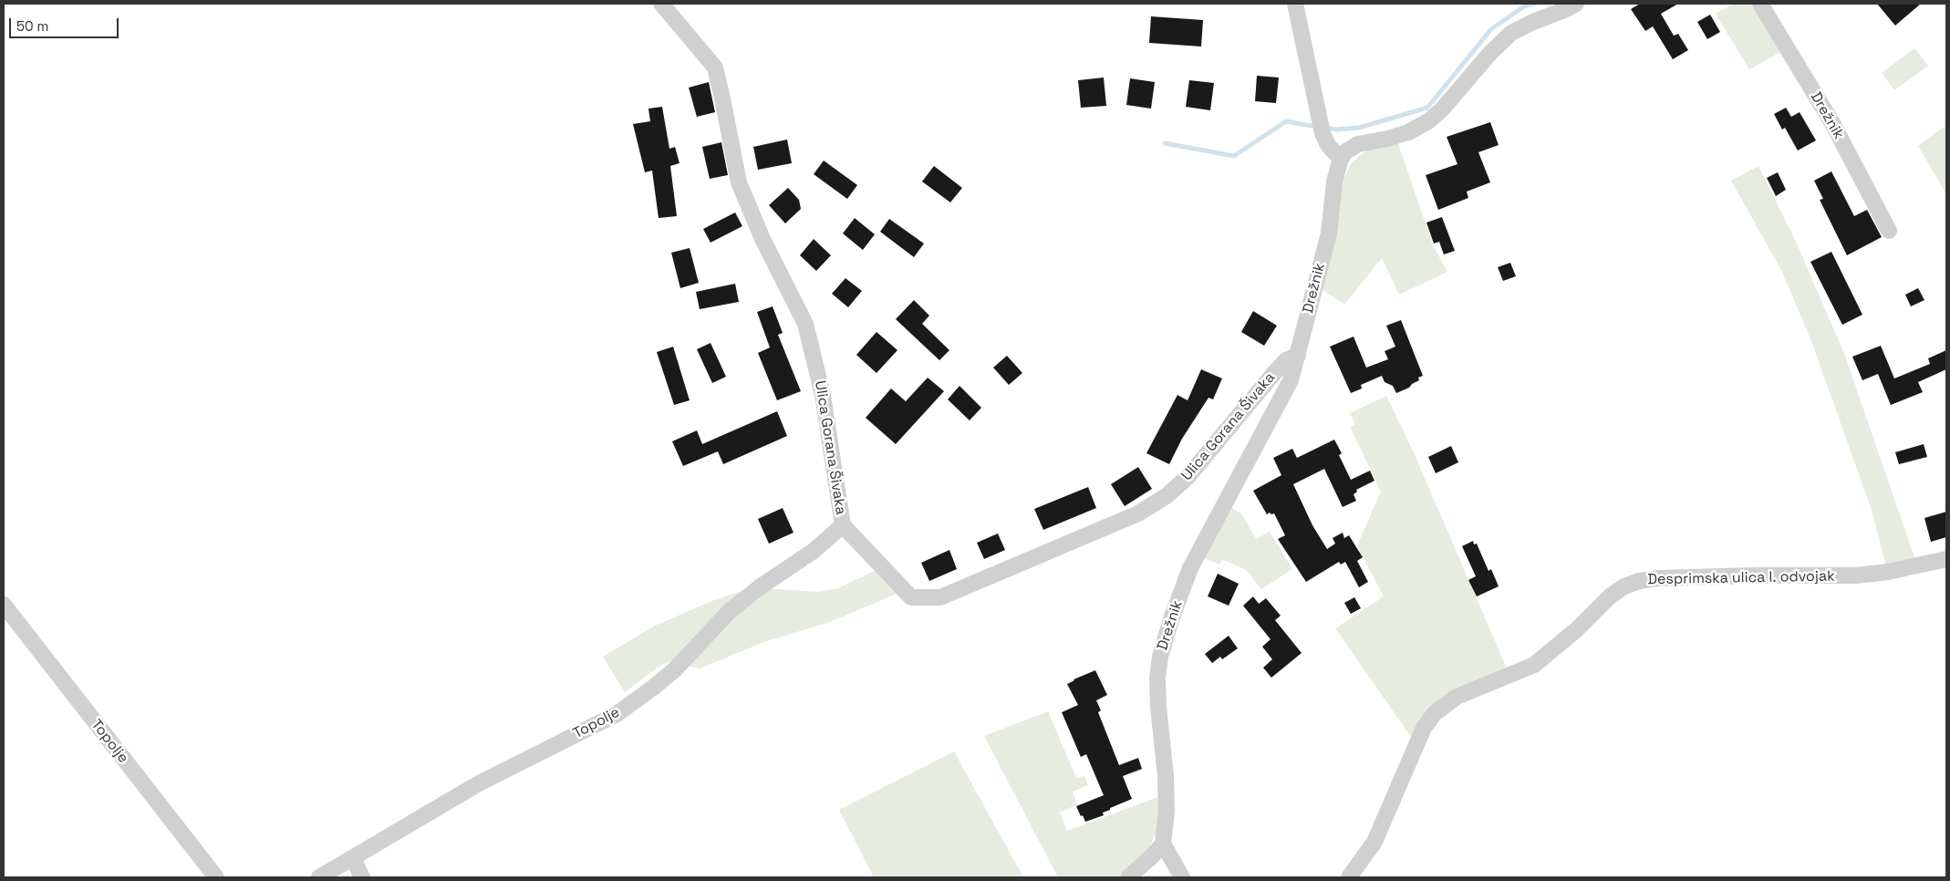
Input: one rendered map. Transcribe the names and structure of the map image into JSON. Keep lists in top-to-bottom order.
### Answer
{
  "streets": {
    "street": [
      "Drežnik",
      "Ulica Gorana Šivaka",
      "Desprimska ulica I. odvojak",
      "Topolje"
    ]
  },
  "crossings": [
    ["Drežnik", "Ulica Gorana Šivaka"],
    ["Ulica Gorana Šivaka", "Topolje"]
  ],
  "scale_bar": "50 m"
}
